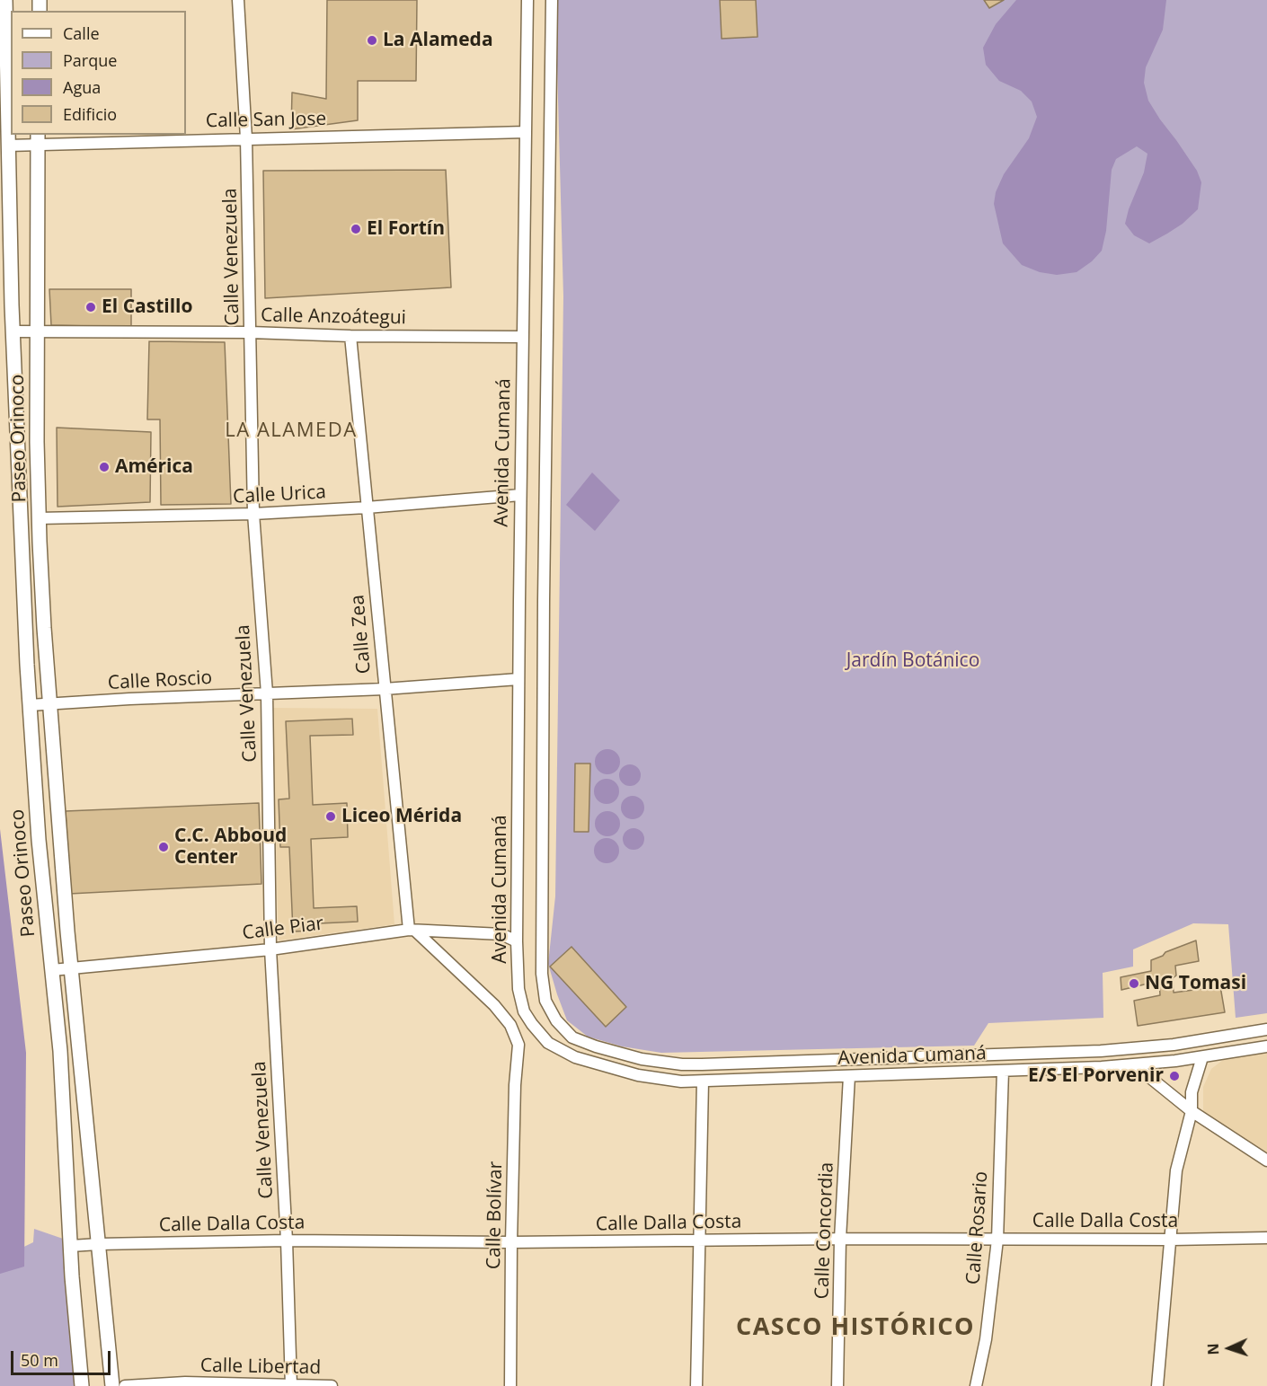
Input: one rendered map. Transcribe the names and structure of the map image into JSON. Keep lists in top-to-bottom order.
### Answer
{
  "streets": {
    "street": [
      "Calle San Jose",
      "Calle Venezuela",
      "Calle Anzoátegui",
      "Paseo Orinoco",
      "Avenida Cumaná",
      "Calle Urica",
      "Calle Zea",
      "Calle Roscio",
      "Calle Piar",
      "Calle Bolívar",
      "Calle Dalla Costa",
      "Calle Rosario",
      "Calle Concordia",
      "Calle Libertad"
    ]
  },
  "crossings": [
    ["Calle San Jose", "Calle Venezuela"],
    ["Calle San Jose", "Paseo Orinoco"],
    ["Calle San Jose", "Avenida Cumaná"],
    ["Calle Venezuela", "Calle Anzoátegui"],
    ["Calle Venezuela", "Calle Urica"],
    ["Calle Venezuela", "Calle Roscio"],
    ["Calle Venezuela", "Calle Piar"],
    ["Calle Venezuela", "Calle Dalla Costa"],
    ["Calle Venezuela", "Calle Libertad"],
    ["Calle Anzoátegui", "Paseo Orinoco"],
    ["Calle Anzoátegui", "Avenida Cumaná"],
    ["Calle Anzoátegui", "Calle Zea"],
    ["Paseo Orinoco", "Calle Urica"],
    ["Paseo Orinoco", "Calle Roscio"],
    ["Paseo Orinoco", "Calle Piar"],
    ["Paseo Orinoco", "Calle Dalla Costa"],
    ["Avenida Cumaná", "Calle Urica"],
    ["Avenida Cumaná", "Calle Roscio"],
    ["Avenida Cumaná", "Calle Piar"],
    ["Avenida Cumaná", "Calle Rosario"],
    ["Avenida Cumaná", "Calle Concordia"],
    ["Calle Urica", "Calle Zea"],
    ["Calle Zea", "Calle Roscio"],
    ["Calle Zea", "Calle Piar"],
    ["Calle Zea", "Calle Bolívar"],
    ["Calle Piar", "Calle Bolívar"],
    ["Calle Bolívar", "Calle Dalla Costa"],
    ["Calle Dalla Costa", "Calle Rosario"],
    ["Calle Dalla Costa", "Calle Concordia"]
  ],
  "districts": ["LA ALAMEDA", "CASCO HISTÓRICO"],
  "parks": ["Jardín Botánico"],
  "places": [
    "La Alameda",
    "El Fortín",
    "El Castillo",
    "América",
    "Liceo Mérida",
    "C.C. Abboud Center",
    "NG Tomasi",
    "E/S El Porvenir"
  ],
  "legend": [
    "Calle",
    "Parque",
    "Agua",
    "Edificio"
  ],
  "scale_bar": "50 m",
  "north": "left"
}
